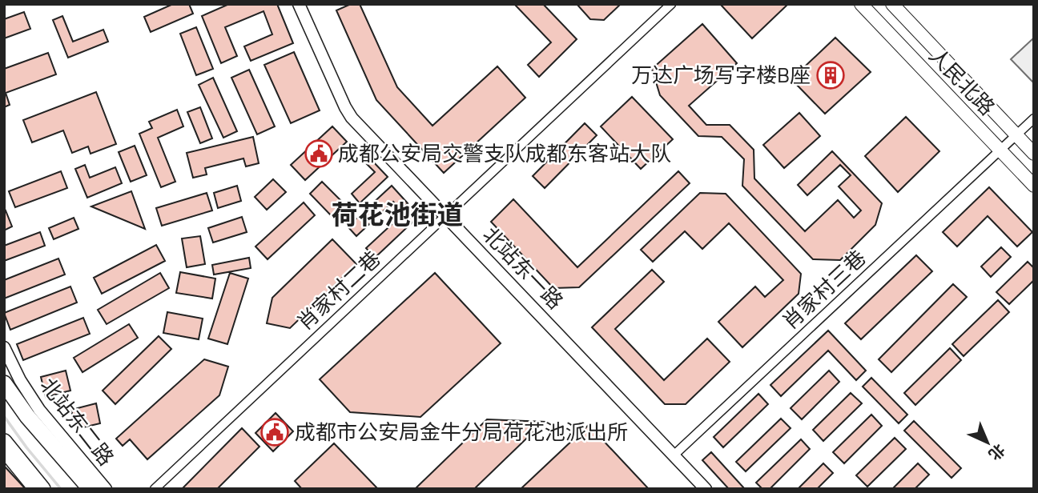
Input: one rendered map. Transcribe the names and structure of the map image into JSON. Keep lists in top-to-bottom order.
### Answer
{
  "streets": {
    "main road": ["人民北路"],
    "street": [
      "北站东一路",
      "肖家村三巷",
      "肖家村二巷",
      "北站东二路"
    ]
  },
  "crossings": [
    ["人民北路", "肖家村三巷"],
    ["北站东一路", "肖家村三巷"],
    ["北站东一路", "肖家村二巷"]
  ],
  "districts": ["荷花池街道"],
  "places": {
    "building": ["万达广场写字楼B座"],
    "public building": ["成都公安局交警支队成都东客站大队", "成都市公安局金牛分局荷花池派出所"]
  },
  "north": "bottom right"
}
